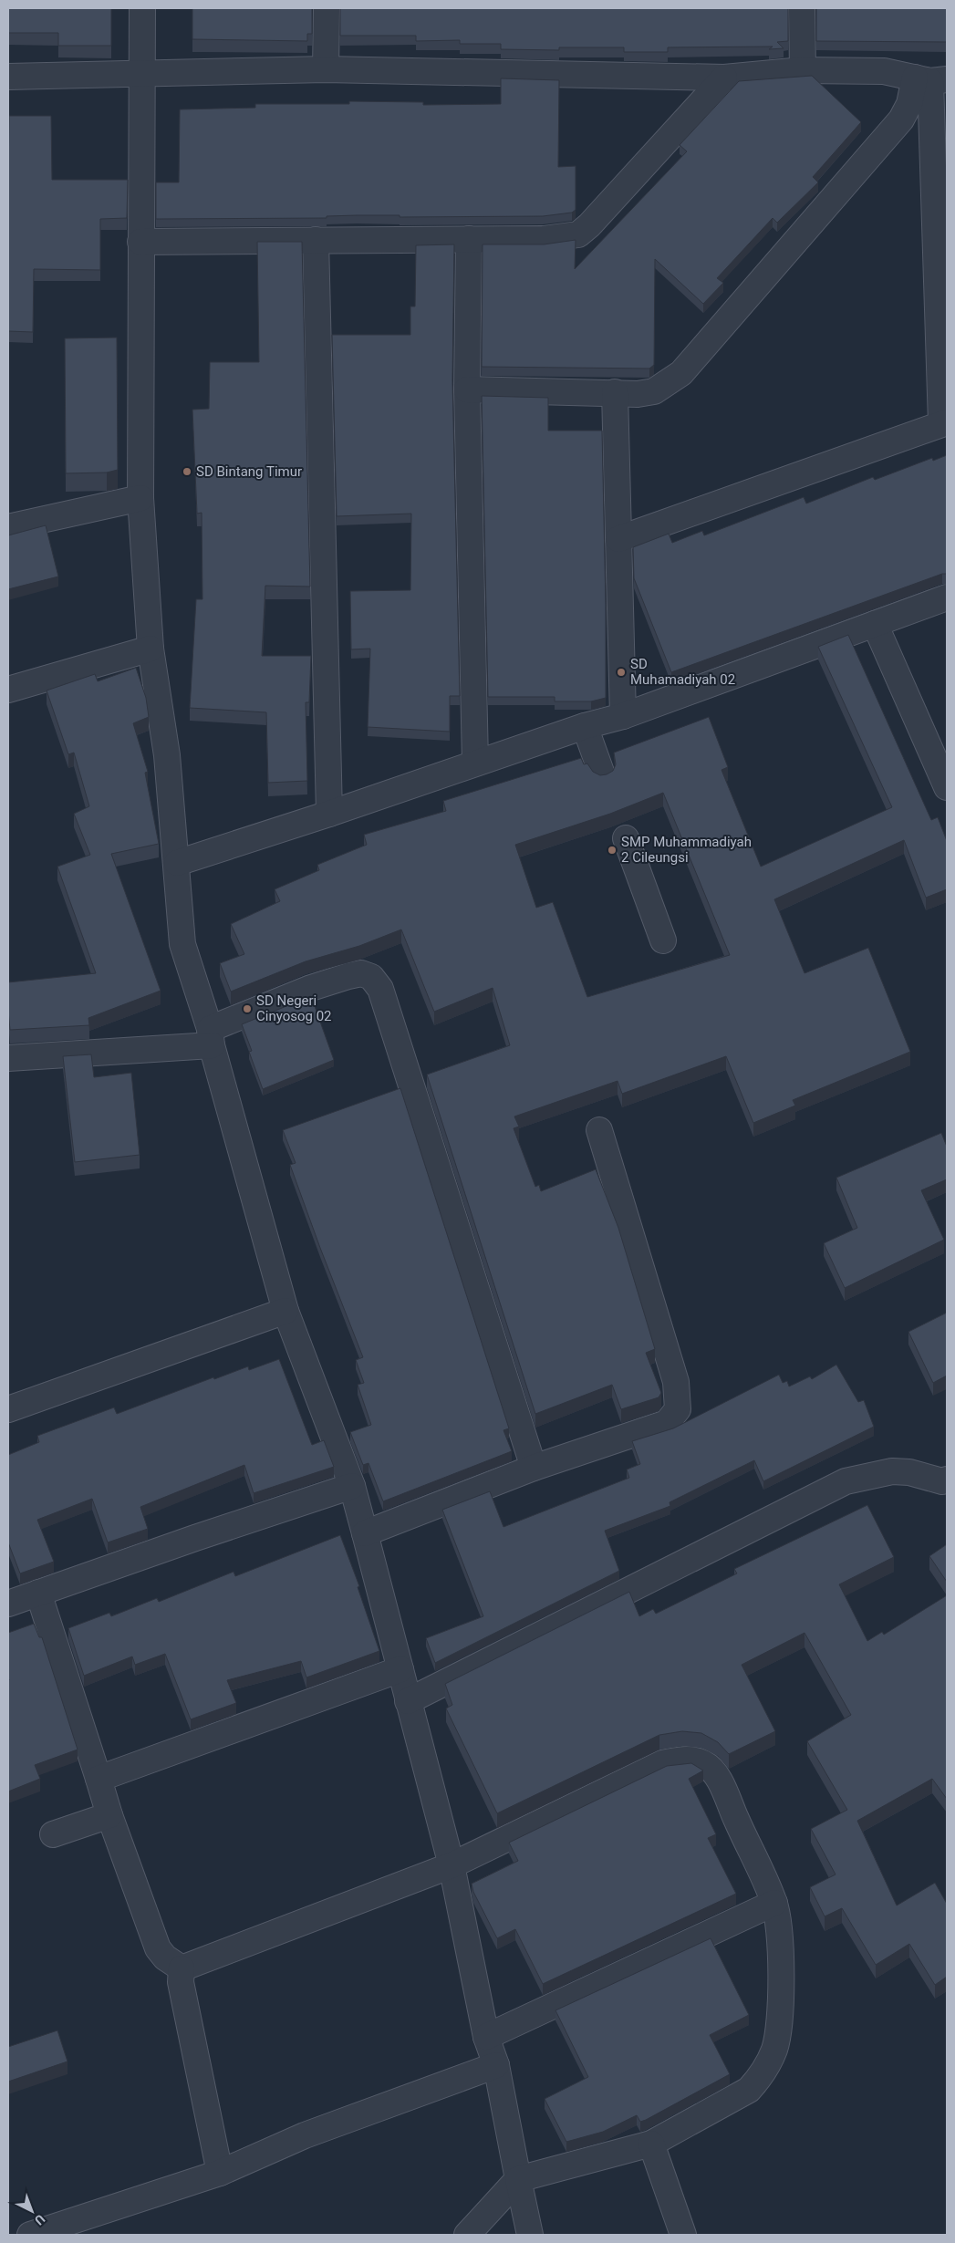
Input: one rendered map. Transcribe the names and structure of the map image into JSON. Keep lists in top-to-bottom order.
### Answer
{
  "places": [
    "SD Bintang Timur",
    "SD Muhamadiyah 02",
    "SMP Muhammadiyah 2 Cileungsi",
    "SD Negeri Cinyosog 02"
  ],
  "north": "bottom right"
}
